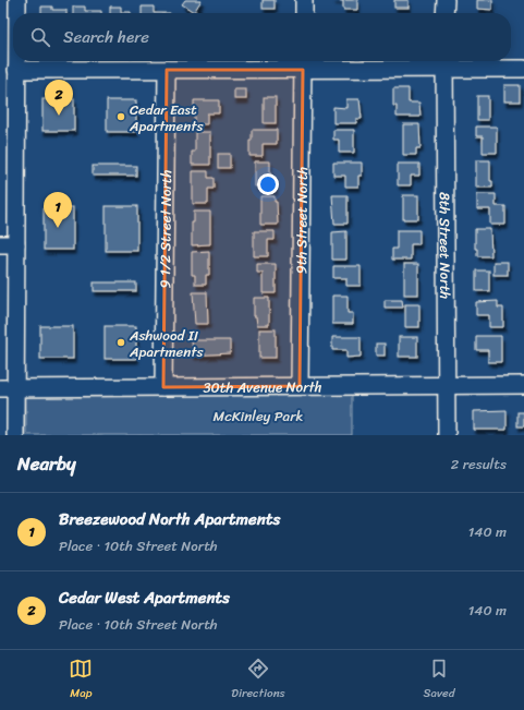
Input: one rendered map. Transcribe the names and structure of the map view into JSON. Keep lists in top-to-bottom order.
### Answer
{
  "streets": {
    "street": [
      "9th Street North",
      "9 1/2 Street North",
      "8th Street North",
      "30th Avenue North"
    ]
  },
  "crossings": [
    ["9th Street North", "30th Avenue North"],
    ["9 1/2 Street North", "30th Avenue North"],
    ["8th Street North", "30th Avenue North"]
  ],
  "parks": ["McKinley Park"],
  "places": ["Cedar East Apartments", "Ashwood II Apartments"],
  "page": {
    "search": "Search here",
    "pins": ["2", "1"],
    "heading": ["Nearby", "2 results"],
    "list": [
      {
        "mark": "1",
        "name": "Breezewood North Apartments",
        "note": "Place · 10th Street North",
        "value": "140 m"
      },
      {
        "mark": "2",
        "name": "Cedar West Apartments",
        "note": "Place · 10th Street North",
        "value": "140 m"
      }
    ],
    "nav": ["Map", "Directions", "Saved"]
  }
}
